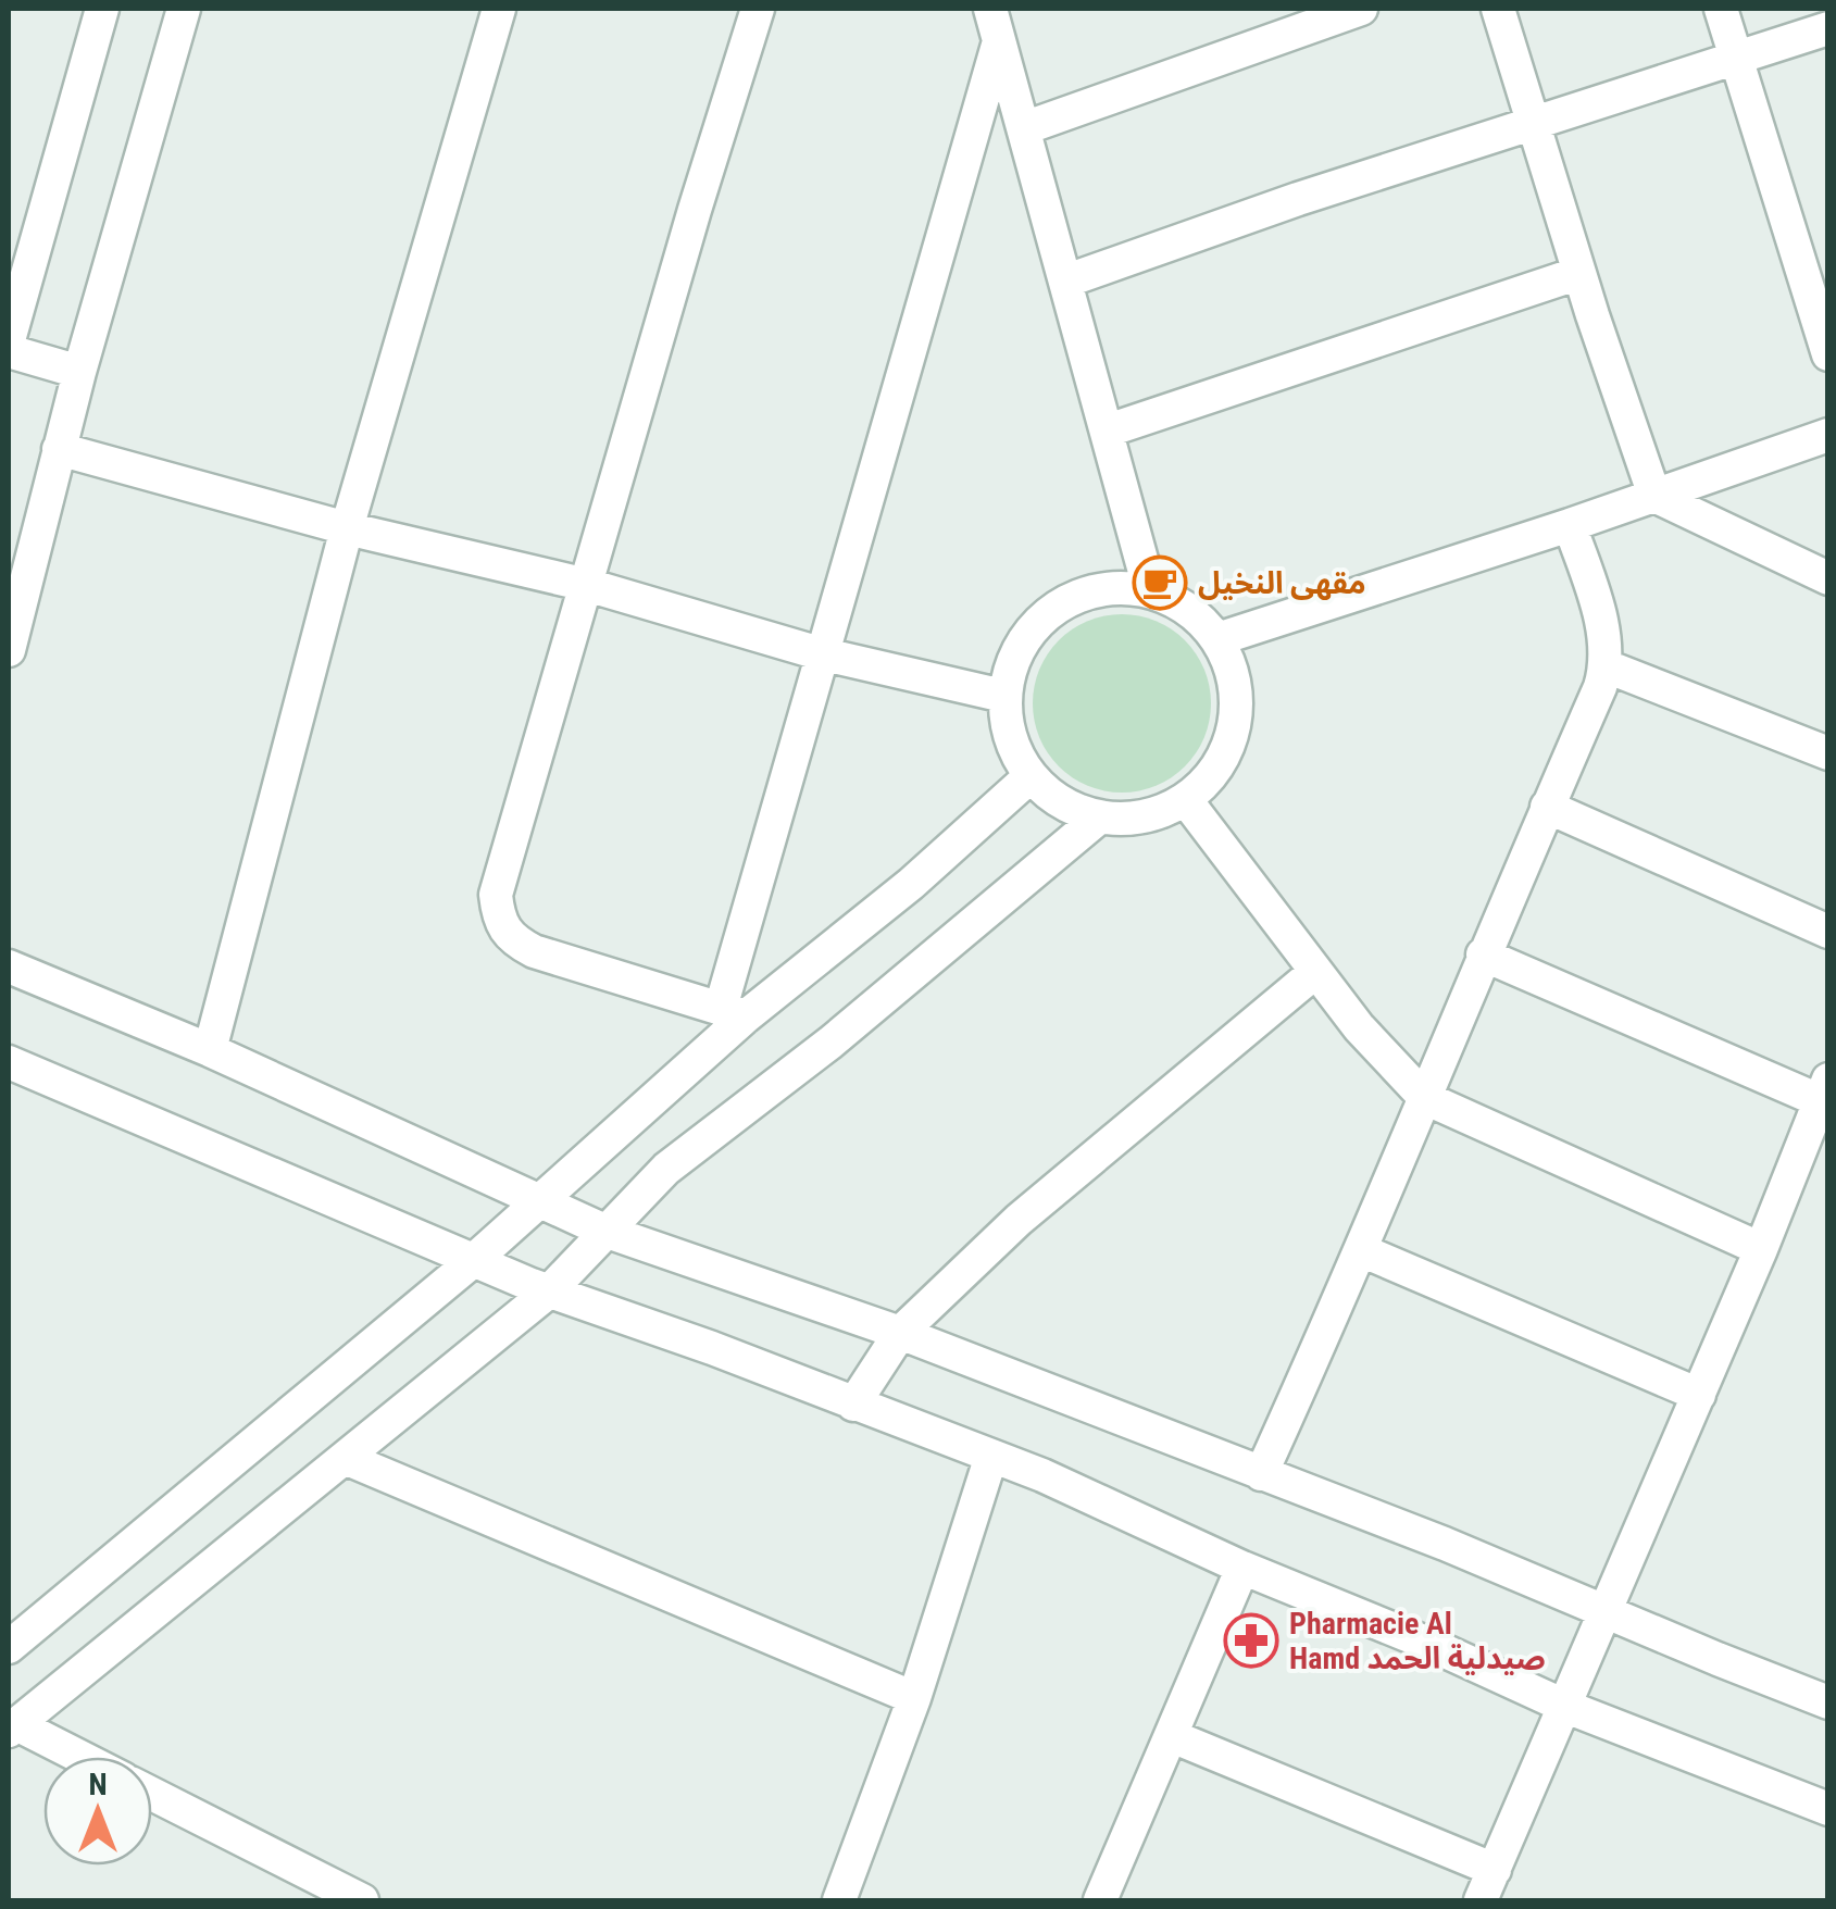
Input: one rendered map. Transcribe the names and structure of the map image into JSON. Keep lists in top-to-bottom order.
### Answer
{
  "places": {
    "cafe": ["مقهى النخيل"],
    "pharmacy": ["Pharmacie Al Hamd صيدلية الحمد"]
  },
  "north": "top"
}
